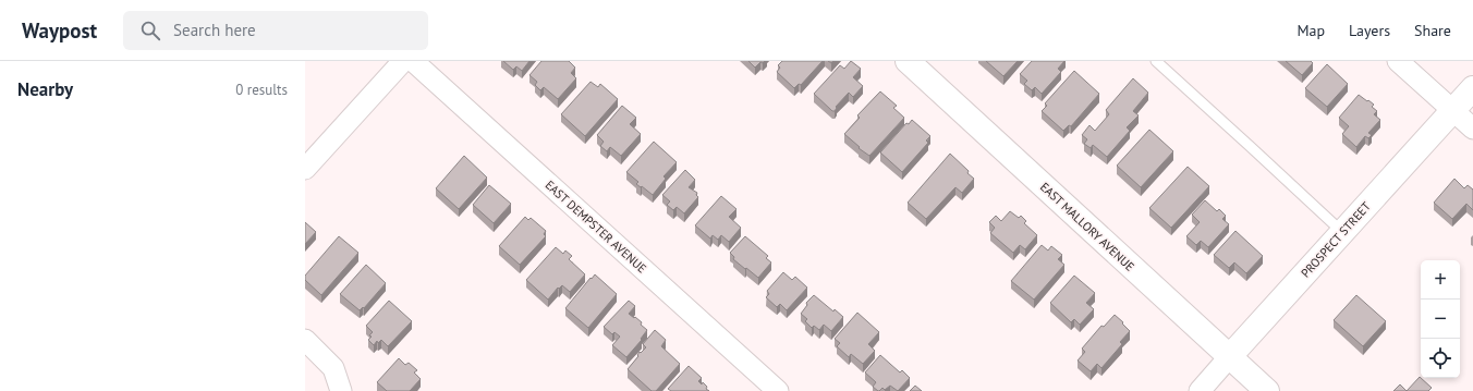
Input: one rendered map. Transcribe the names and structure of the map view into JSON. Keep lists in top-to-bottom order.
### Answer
{
  "streets": {
    "main road": ["EAST MALLORY AVENUE", "PROSPECT STREET"],
    "street": ["EAST DEMPSTER AVENUE"]
  },
  "crossings": [
    ["EAST MALLORY AVENUE", "PROSPECT STREET"]
  ],
  "page": {
    "header": "Waypost",
    "search": "Search here",
    "nav": ["Map", "Layers", "Share"],
    "heading": ["Nearby", "0 results"],
    "map_buttons": ["+", "−"]
  }
}
